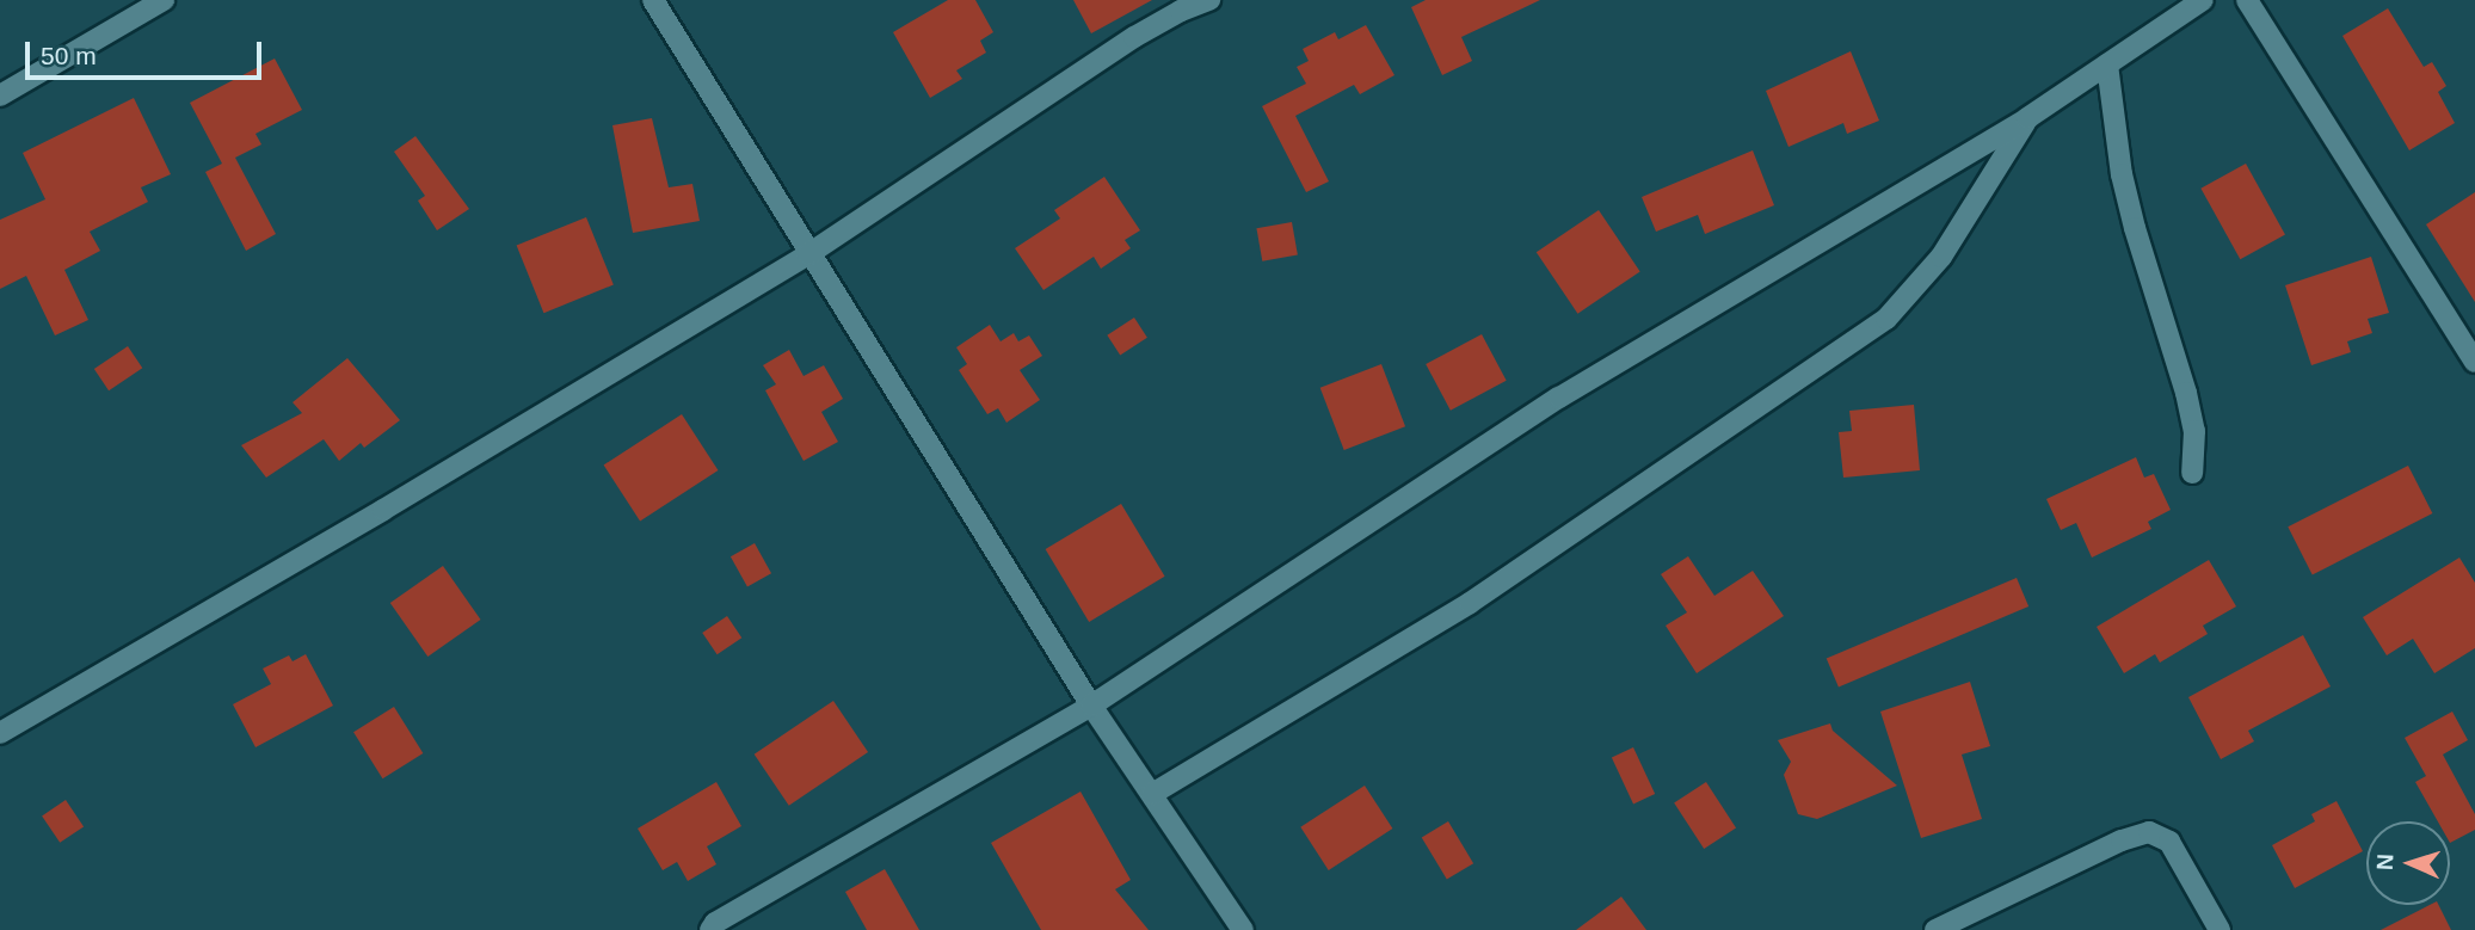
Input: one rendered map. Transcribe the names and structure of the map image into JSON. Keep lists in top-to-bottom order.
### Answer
{
  "scale_bar": "50 m",
  "north": "left"
}
